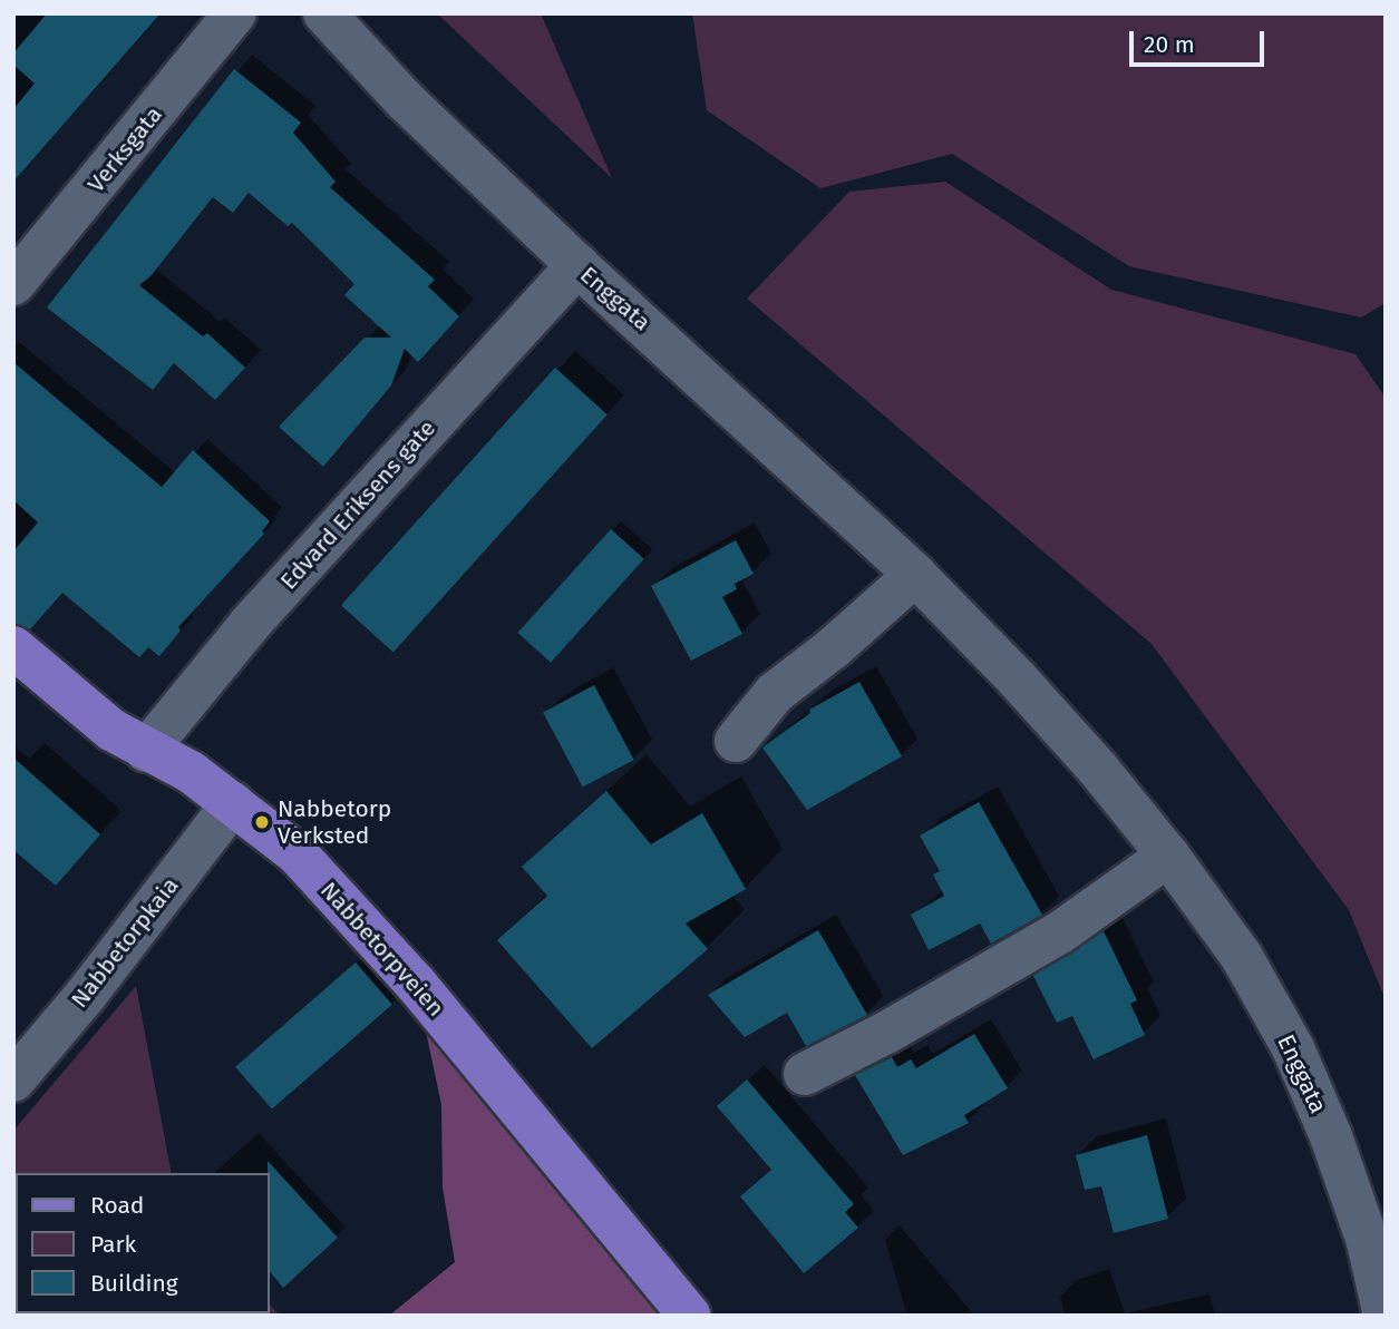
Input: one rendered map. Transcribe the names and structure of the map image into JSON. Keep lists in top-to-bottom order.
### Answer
{
  "streets": {
    "main road": ["Nabbetorpveien"],
    "street": [
      "Verksgata",
      "Enggata",
      "Edvard Eriksens gate",
      "Nabbetorpkaia"
    ]
  },
  "crossings": [
    ["Enggata", "Edvard Eriksens gate"],
    ["Edvard Eriksens gate", "Nabbetorpveien"],
    ["Nabbetorpkaia", "Nabbetorpveien"]
  ],
  "places": ["Nabbetorp Verksted"],
  "legend": ["Road", "Park", "Building"],
  "scale_bar": "20 m"
}
